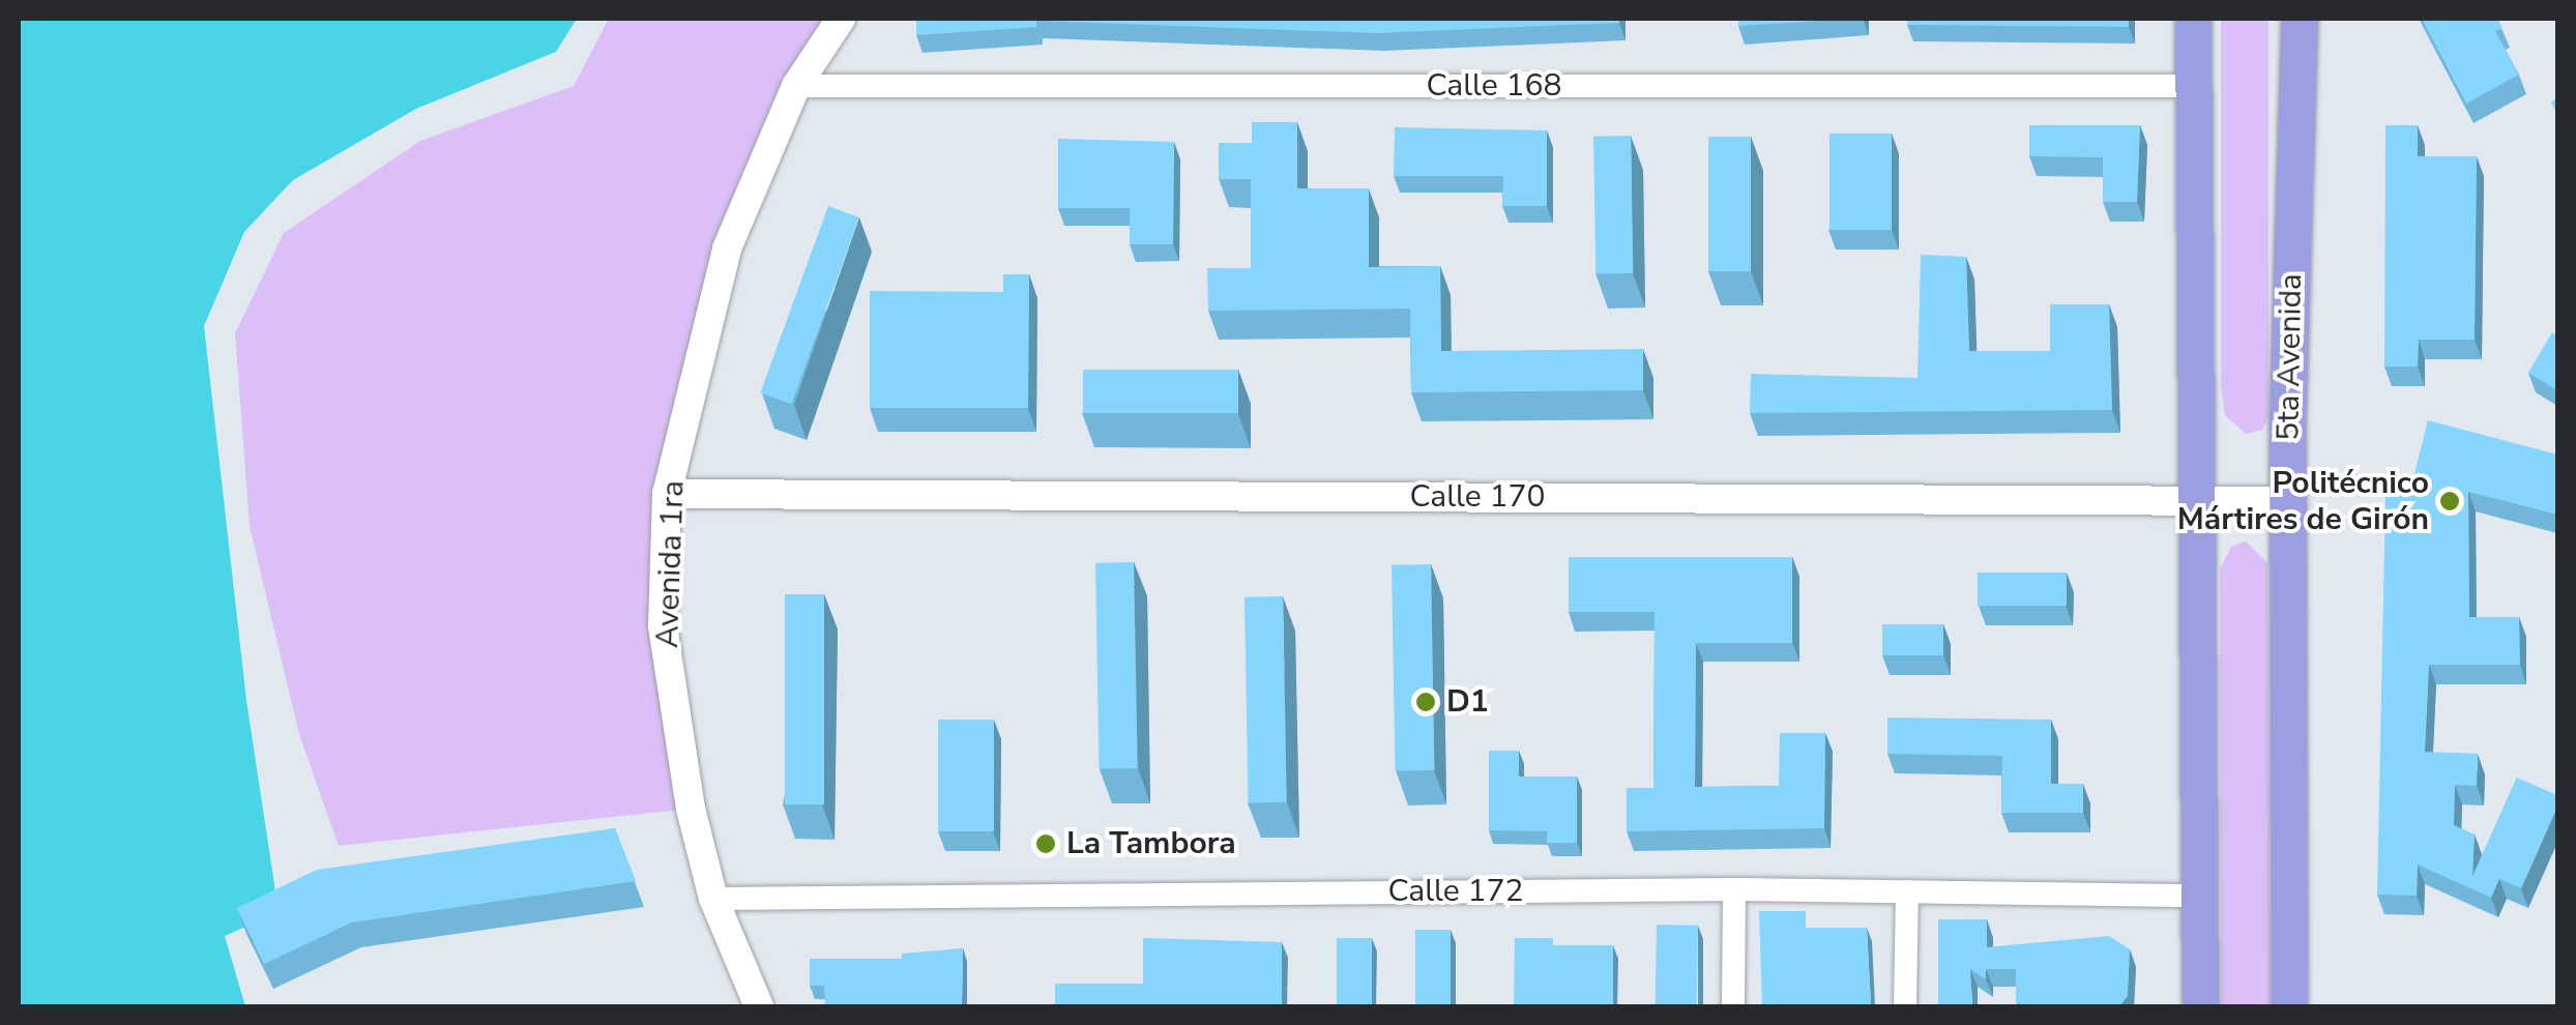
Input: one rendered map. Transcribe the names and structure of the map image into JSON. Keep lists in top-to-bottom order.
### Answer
{
  "streets": {
    "highway": ["5ta Avenida"],
    "street": [
      "Calle 168",
      "Calle 170",
      "Avenida 1ra",
      "Calle 172"
    ]
  },
  "crossings": [
    ["Calle 168", "Avenida 1ra"],
    ["5ta Avenida", "Calle 170"],
    ["Calle 170", "Avenida 1ra"],
    ["Avenida 1ra", "Calle 172"]
  ],
  "places": ["Politécnico Mártires de Girón", "D1", "La Tambora"]
}
